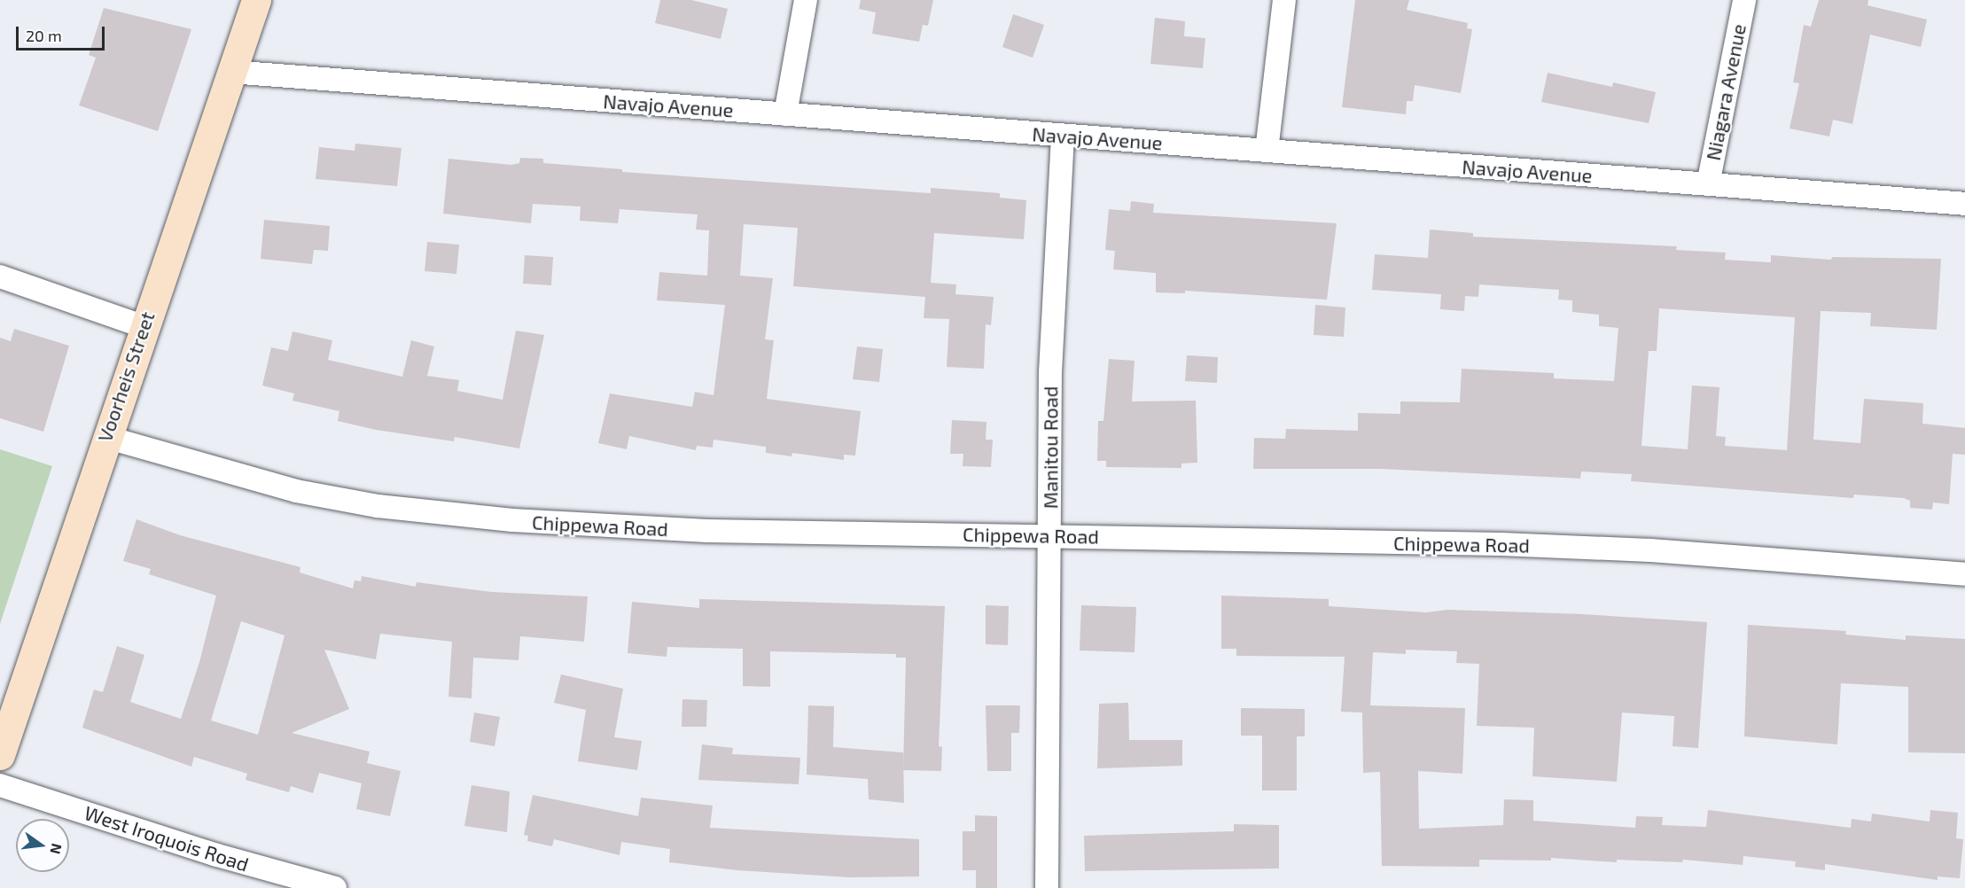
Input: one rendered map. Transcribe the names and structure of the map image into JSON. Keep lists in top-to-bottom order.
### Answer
{
  "streets": {
    "street": [
      "Niagara Avenue",
      "Navajo Avenue",
      "Voorheis Street",
      "Manitou Road",
      "Chippewa Road",
      "West Iroquois Road"
    ]
  },
  "crossings": [
    ["Niagara Avenue", "Navajo Avenue"],
    ["Navajo Avenue", "Voorheis Street"],
    ["Navajo Avenue", "Manitou Road"],
    ["Voorheis Street", "Chippewa Road"],
    ["Manitou Road", "Chippewa Road"]
  ],
  "scale_bar": "20 m",
  "north": "right"
}
